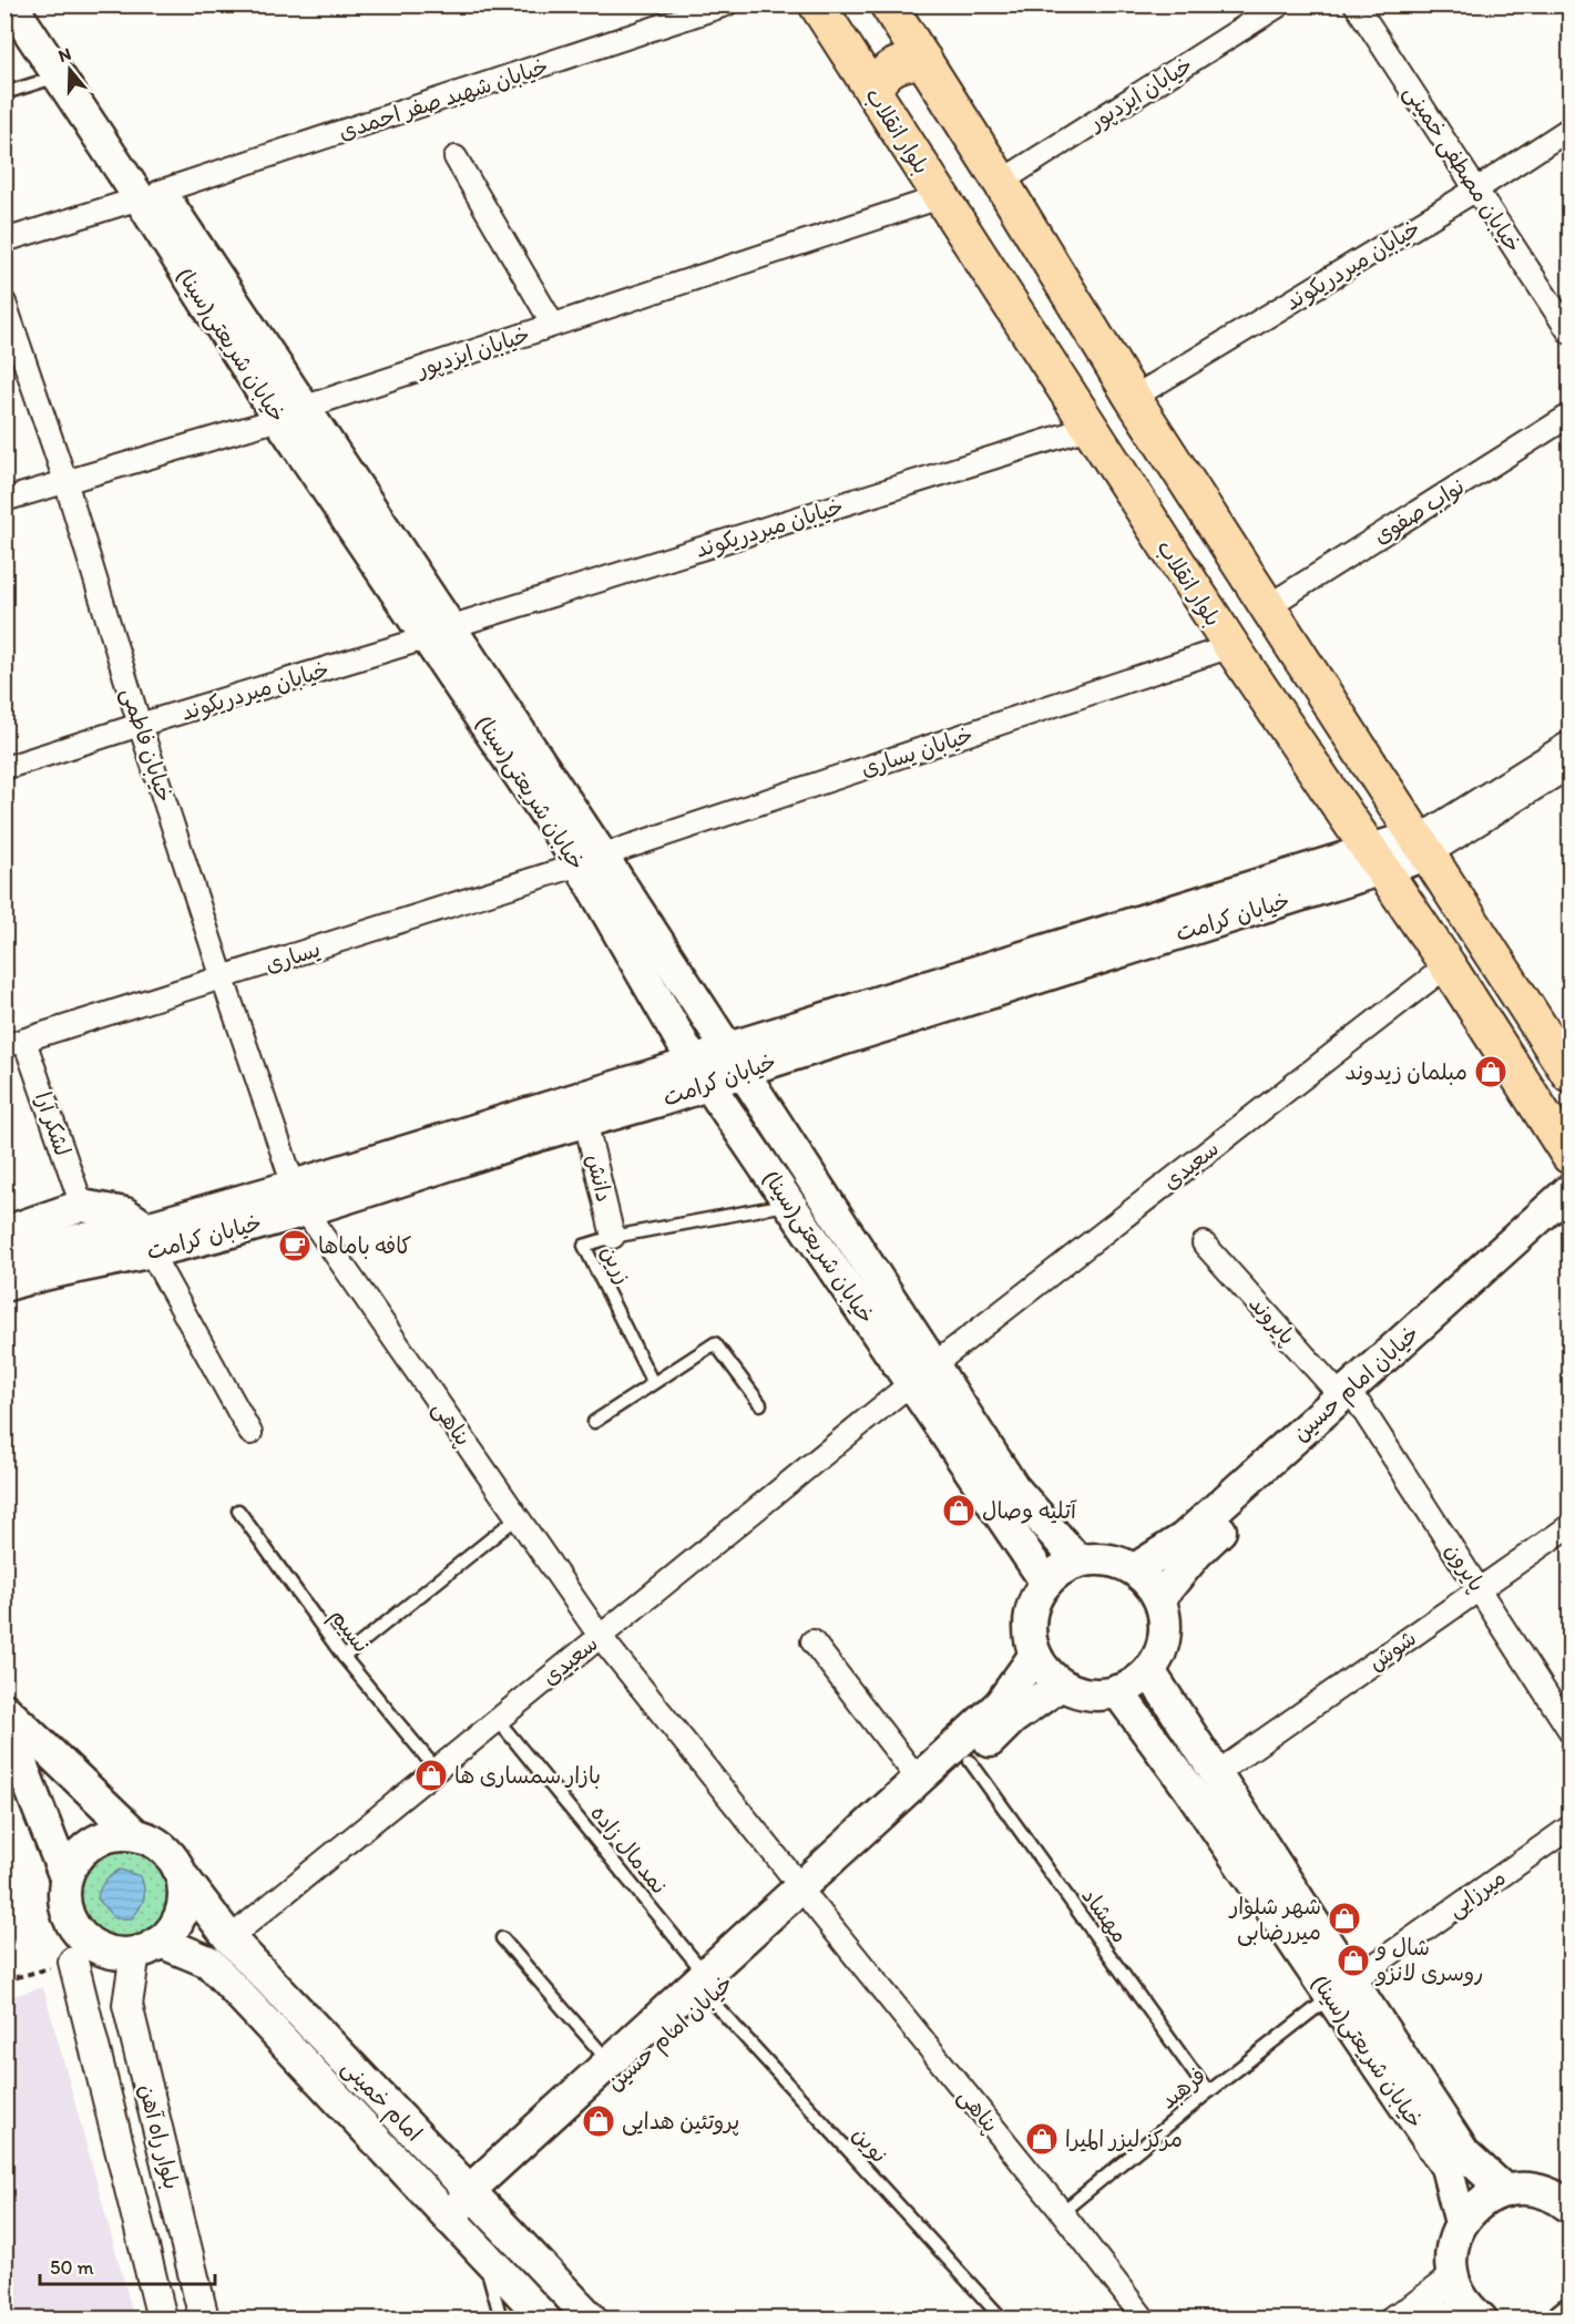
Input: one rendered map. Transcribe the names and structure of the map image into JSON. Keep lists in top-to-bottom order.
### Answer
{
  "streets": {
    "main road": [
      "بلوار انقلاب",
      "خیابان شریعتی(سینا)",
      "خیابان کرامت",
      "خیابان امام حسین",
      "امام خمینی"
    ],
    "street": [
      "خیابان ایزدپور",
      "خیابان شهید صفر احمدی",
      "خیابان مصطفی خمینی",
      "خیابان میردریکوند",
      "نواب صفوی",
      "خیابان فاطمی",
      "خیابان یساری",
      "یساری",
      "لشکر آرا",
      "سعیدی",
      "دانش",
      "پایروند",
      "پناهی",
      "پایرون",
      "شوش",
      "میرزایی",
      "بلوار راه آهن"
    ],
    "lane": [
      "زرین",
      "نسیم",
      "نمدمال زاده",
      "مهشاد",
      "فرهبد",
      "نوین"
    ]
  },
  "crossings": [
    ["خیابان ایزدپور", "بلوار انقلاب"],
    ["خیابان ایزدپور", "خیابان شریعتی(سینا)"],
    ["خیابان ایزدپور", "خیابان فاطمی"],
    ["خیابان شهید صفر احمدی", "خیابان شریعتی(سینا)"],
    ["بلوار انقلاب", "خیابان میردریکوند"],
    ["بلوار انقلاب", "خیابان یساری"],
    ["بلوار انقلاب", "خیابان کرامت"],
    ["بلوار انقلاب", "سعیدی"],
    ["خیابان مصطفی خمینی", "خیابان میردریکوند"],
    ["خیابان میردریکوند", "خیابان شریعتی(سینا)"],
    ["خیابان میردریکوند", "خیابان فاطمی"],
    ["خیابان شریعتی(سینا)", "خیابان یساری"],
    ["خیابان شریعتی(سینا)", "خیابان کرامت"],
    ["خیابان شریعتی(سینا)", "یساری"],
    ["خیابان شریعتی(سینا)", "سعیدی"],
    ["خیابان شریعتی(سینا)", "زرین"],
    ["خیابان شریعتی(سینا)", "خیابان امام حسین"],
    ["خیابان شریعتی(سینا)", "شوش"],
    ["خیابان شریعتی(سینا)", "میرزایی"],
    ["خیابان شریعتی(سینا)", "فرهبد"],
    ["خیابان فاطمی", "خیابان کرامت"],
    ["خیابان فاطمی", "یساری"],
    ["خیابان فاطمی", "پناهی"],
    ["خیابان یساری", "یساری"],
    ["خیابان کرامت", "دانش"],
    ["خیابان کرامت", "پناهی"],
    ["یساری", "لشکر آرا"],
    ["سعیدی", "پناهی"],
    ["سعیدی", "نسیم"],
    ["سعیدی", "نمدمال زاده"],
    ["سعیدی", "امام خمینی"],
    ["دانش", "زرین"],
    ["پایروند", "خیابان امام حسین"],
    ["پایروند", "پایرون"],
    ["خیابان امام حسین", "پناهی"],
    ["خیابان امام حسین", "پایرون"],
    ["خیابان امام حسین", "نمدمال زاده"],
    ["خیابان امام حسین", "مهشاد"],
    ["خیابان امام حسین", "امام خمینی"],
    ["خیابان امام حسین", "نوین"],
    ["پناهی", "فرهبد"],
    ["پایرون", "شوش"],
    ["نمدمال زاده", "نوین"],
    ["میرزایی", "فرهبد"],
    ["مهشاد", "فرهبد"],
    ["امام خمینی", "بلوار راه آهن"]
  ],
  "places": {
    "shop": [
      "مبلمان زیدوند",
      "آتلیه وصال",
      "بازار سمساری ها",
      "شهر شلوار میررضابی",
      "شال و روسری لانزو",
      "پروتئین هدایی",
      "مرکز لیزر المیرا"
    ],
    "cafe": ["کافه باماها"]
  },
  "scale_bar": "50 m",
  "north": "top"
}
